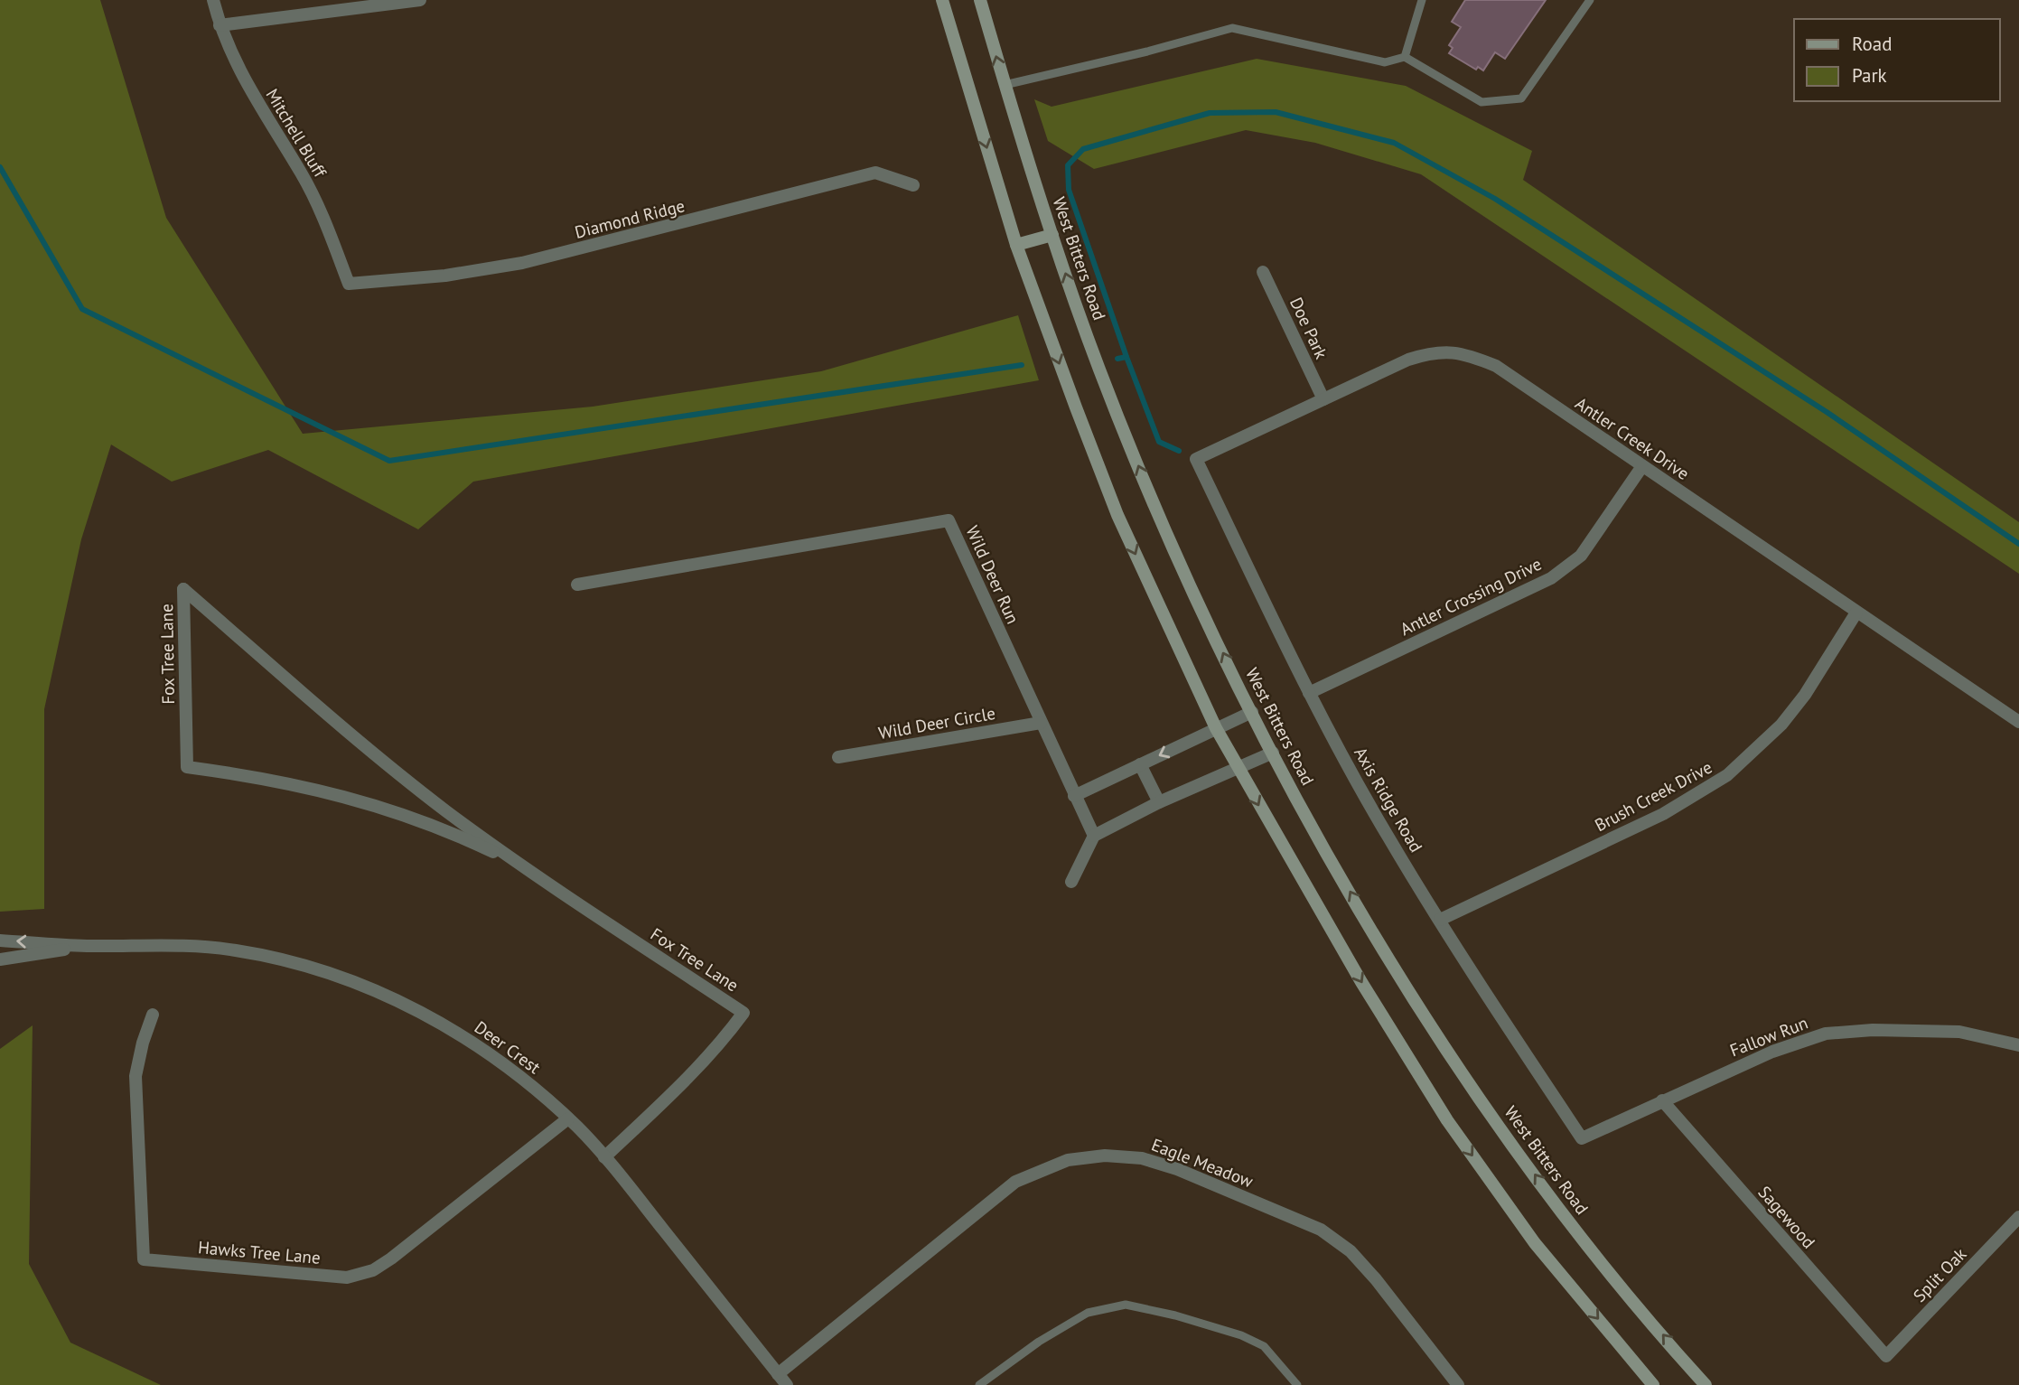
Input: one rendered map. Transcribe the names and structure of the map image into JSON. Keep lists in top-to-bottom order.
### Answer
{
  "streets": {
    "main road": ["West Bitters Road"],
    "street": [
      "Mitchell Bluff",
      "Diamond Ridge",
      "Doe Park",
      "Antler Creek Drive",
      "Wild Deer Run",
      "Antler Crossing Drive",
      "Fox Tree Lane",
      "Wild Deer Circle",
      "Brush Creek Drive",
      "Axis Ridge Road",
      "Fallow Run",
      "Deer Crest",
      "Eagle Meadow",
      "Sagewood",
      "Hawks Tree Lane",
      "Split Oak"
    ]
  },
  "crossings": [
    ["Mitchell Bluff", "Diamond Ridge"],
    ["Doe Park", "Antler Creek Drive"],
    ["Antler Creek Drive", "Antler Crossing Drive"],
    ["Antler Creek Drive", "Brush Creek Drive"],
    ["Antler Creek Drive", "Axis Ridge Road"],
    ["Wild Deer Run", "Wild Deer Circle"],
    ["Antler Crossing Drive", "Axis Ridge Road"],
    ["Fox Tree Lane", "Deer Crest"],
    ["Brush Creek Drive", "Axis Ridge Road"],
    ["Axis Ridge Road", "Fallow Run"],
    ["Fallow Run", "Sagewood"],
    ["Deer Crest", "Eagle Meadow"],
    ["Deer Crest", "Hawks Tree Lane"],
    ["Sagewood", "Split Oak"]
  ],
  "legend": ["Road", "Park"]
}
